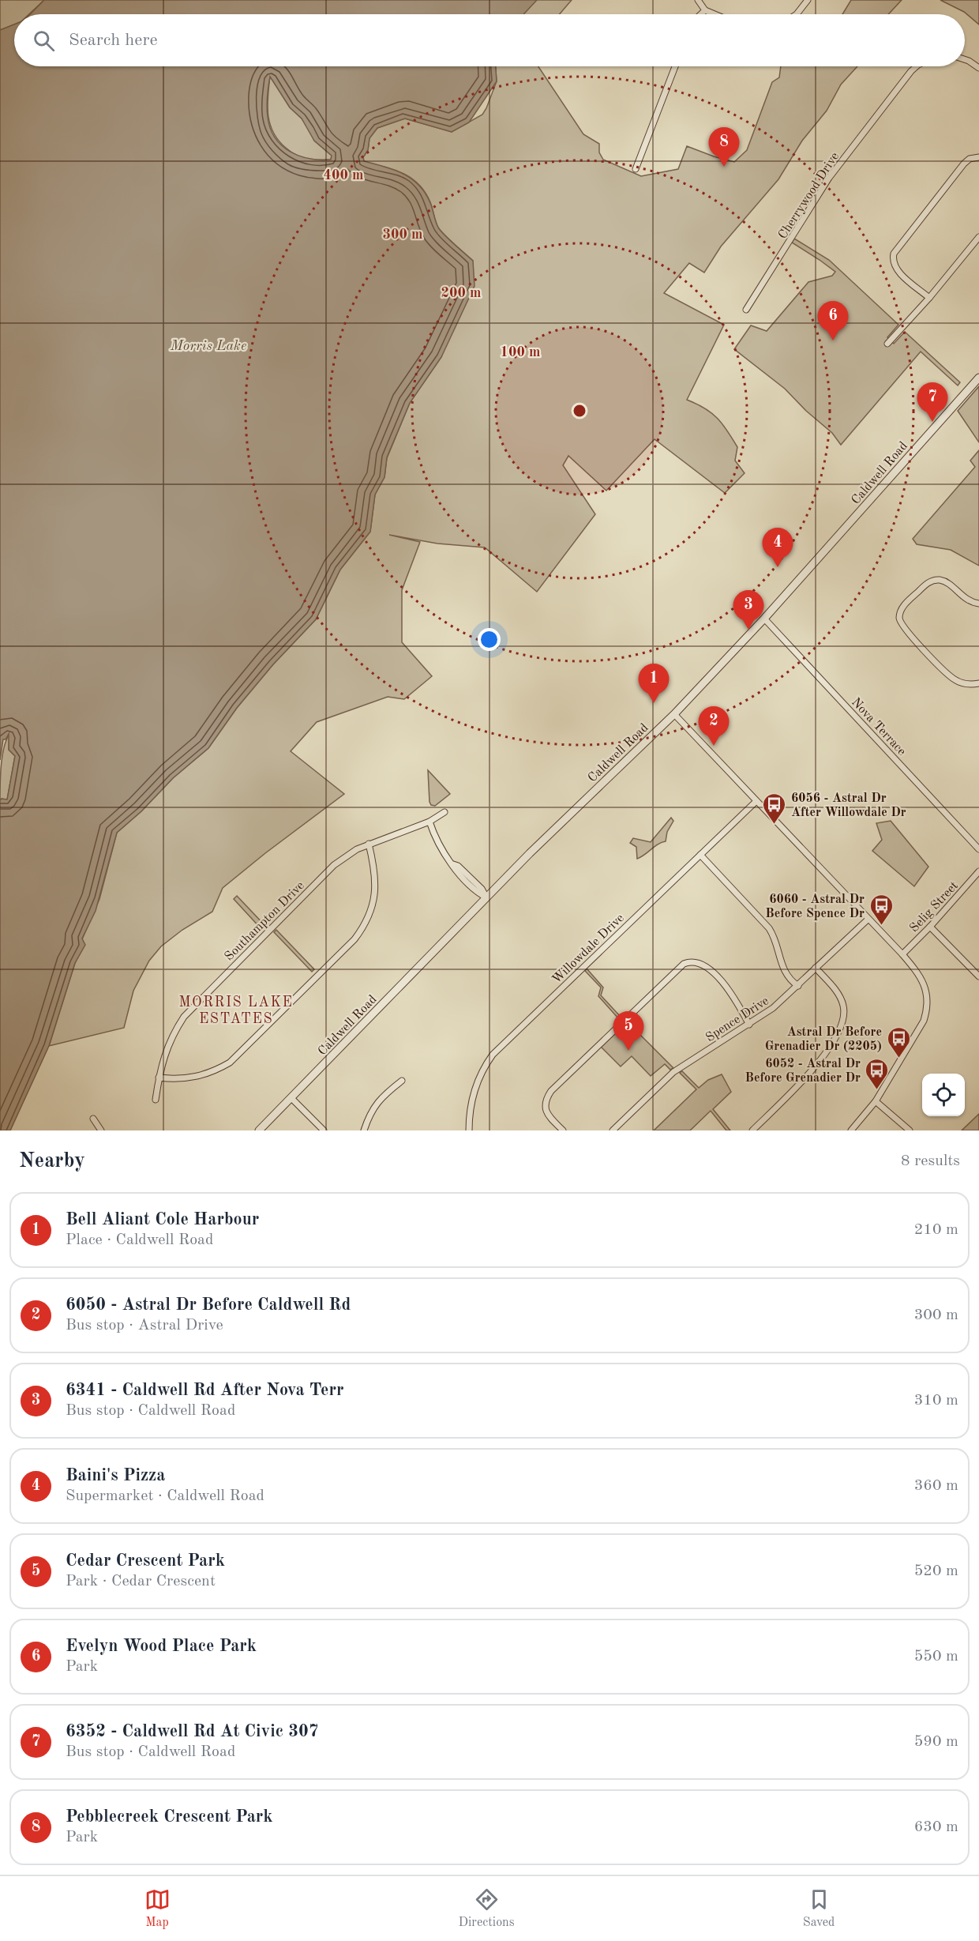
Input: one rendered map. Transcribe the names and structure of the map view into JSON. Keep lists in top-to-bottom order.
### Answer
{
  "streets": {
    "street": [
      "Cherrywood Drive",
      "Caldwell Road",
      "Nova Terrace",
      "Selig Street",
      "Southampton Drive",
      "Willowdale Drive",
      "Spence Drive"
    ]
  },
  "crossings": [
    ["Caldwell Road", "Nova Terrace"]
  ],
  "districts": ["MORRIS LAKE ESTATES"],
  "water": ["Morris Lake"],
  "places": {
    "bus stop": [
      "6056 - Astral Dr After Willowdale Dr",
      "6060 - Astral Dr Before Spence Dr",
      "Astral Dr Before Grenadier Dr (2205)",
      "6052 - Astral Dr Before Grenadier Dr"
    ]
  },
  "page": {
    "search": "Search here",
    "pins": [
      "8",
      "6",
      "7",
      "4",
      "3",
      "1",
      "2",
      "5"
    ],
    "heading": ["Nearby", "8 results"],
    "list": [
      {
        "mark": "1",
        "name": "Bell Aliant Cole Harbour",
        "note": "Place · Caldwell Road",
        "value": "210 m"
      },
      {
        "mark": "2",
        "name": "6050 - Astral Dr Before Caldwell Rd",
        "note": "Bus stop · Astral Drive",
        "value": "300 m"
      },
      {
        "mark": "3",
        "name": "6341 - Caldwell Rd After Nova Terr",
        "note": "Bus stop · Caldwell Road",
        "value": "310 m"
      },
      {
        "mark": "4",
        "name": "Baini's Pizza",
        "note": "Supermarket · Caldwell Road",
        "value": "360 m"
      },
      {
        "mark": "5",
        "name": "Cedar Crescent Park",
        "note": "Park · Cedar Crescent",
        "value": "520 m"
      },
      {
        "mark": "6",
        "name": "Evelyn Wood Place Park",
        "note": "Park",
        "value": "550 m"
      },
      {
        "mark": "7",
        "name": "6352 - Caldwell Rd At Civic 307",
        "note": "Bus stop · Caldwell Road",
        "value": "590 m"
      },
      {
        "mark": "8",
        "name": "Pebblecreek Crescent Park",
        "note": "Park",
        "value": "630 m"
      }
    ],
    "nav": ["Map", "Directions", "Saved"]
  },
  "rings": [
    "400 m",
    "300 m",
    "200 m",
    "100 m"
  ]
}
